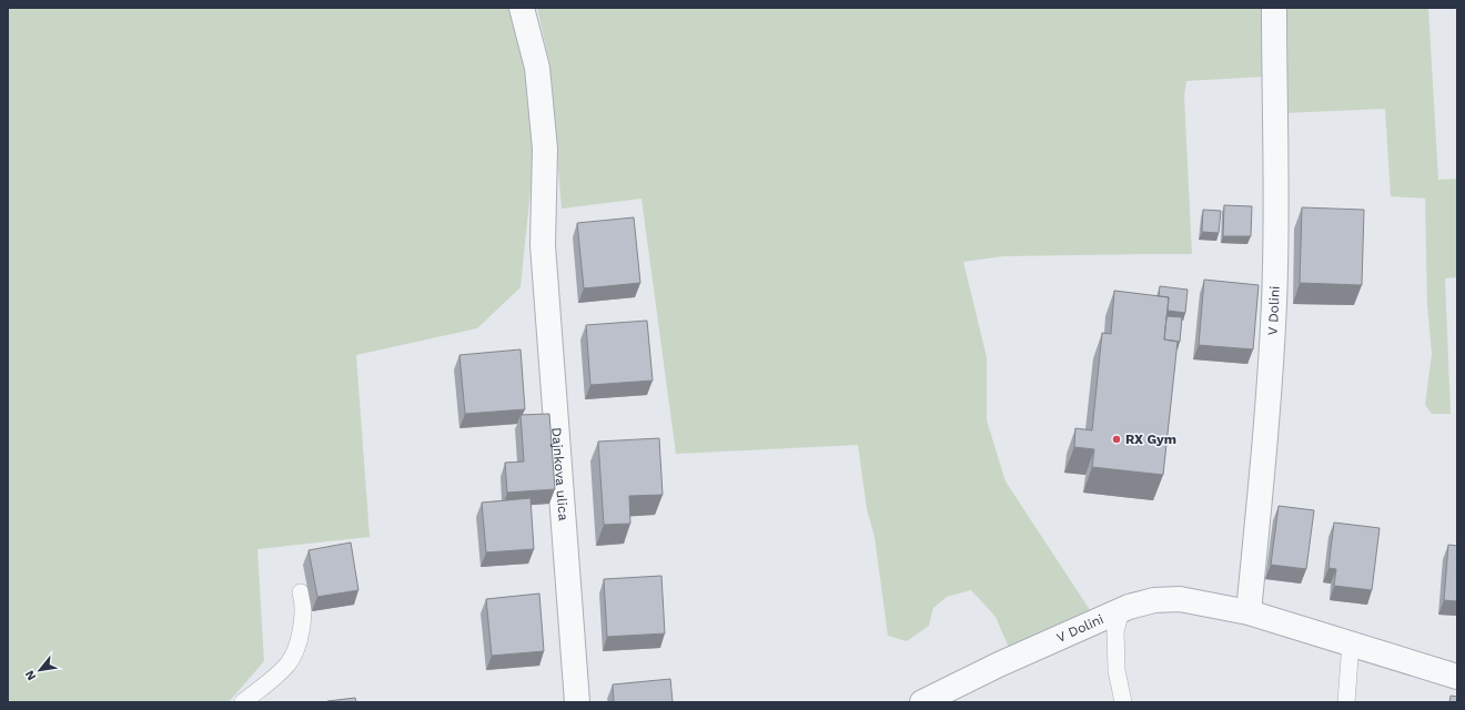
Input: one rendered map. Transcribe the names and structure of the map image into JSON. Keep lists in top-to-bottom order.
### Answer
{
  "streets": {
    "street": ["V Dolini", "Dajnkova ulica"]
  },
  "places": ["RX Gym"],
  "north": "bottom left"
}
